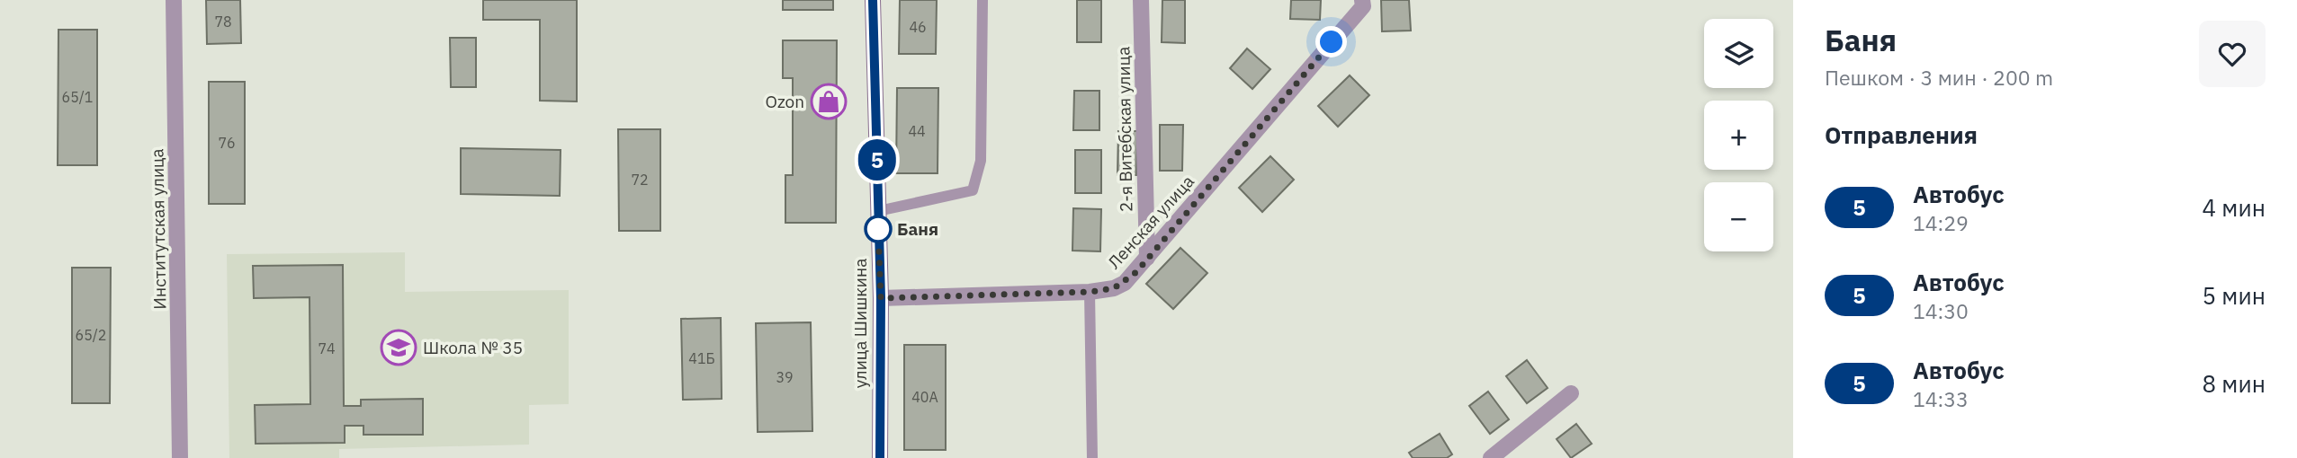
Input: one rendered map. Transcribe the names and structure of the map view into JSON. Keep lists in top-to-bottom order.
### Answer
{
  "streets": {
    "main road": ["улица Шишкина"],
    "street": ["2-я Витебская улица", "Ленская улица", "Институтская улица"]
  },
  "crossings": [
    ["2-я Витебская улица", "Ленская улица"],
    ["Ленская улица", "улица Шишкина"]
  ],
  "places": {
    "shop": ["Ozon"],
    "other": ["Баня"],
    "school or university": ["Школа № 35"]
  },
  "lines": ["bus line 5"],
  "house_numbers": [
    "78",
    "46",
    "65/1",
    "44",
    "76",
    "72",
    "65/2",
    "74",
    "41Б",
    "39",
    "40А"
  ],
  "page": {
    "on_map": "5",
    "heading": [
      ["Баня", "Пешком · 3 мин · 200 m"],
      "Отправления"
    ],
    "map_buttons": ["+", "−"],
    "list": [
      {
        "mark": "5",
        "name": "Автобус",
        "note": "14:29",
        "value": "4 мин"
      },
      {
        "mark": "5",
        "name": "Автобус",
        "note": "14:30",
        "value": "5 мин"
      },
      {
        "mark": "5",
        "name": "Автобус",
        "note": "14:33",
        "value": "8 мин"
      }
    ]
  }
}
